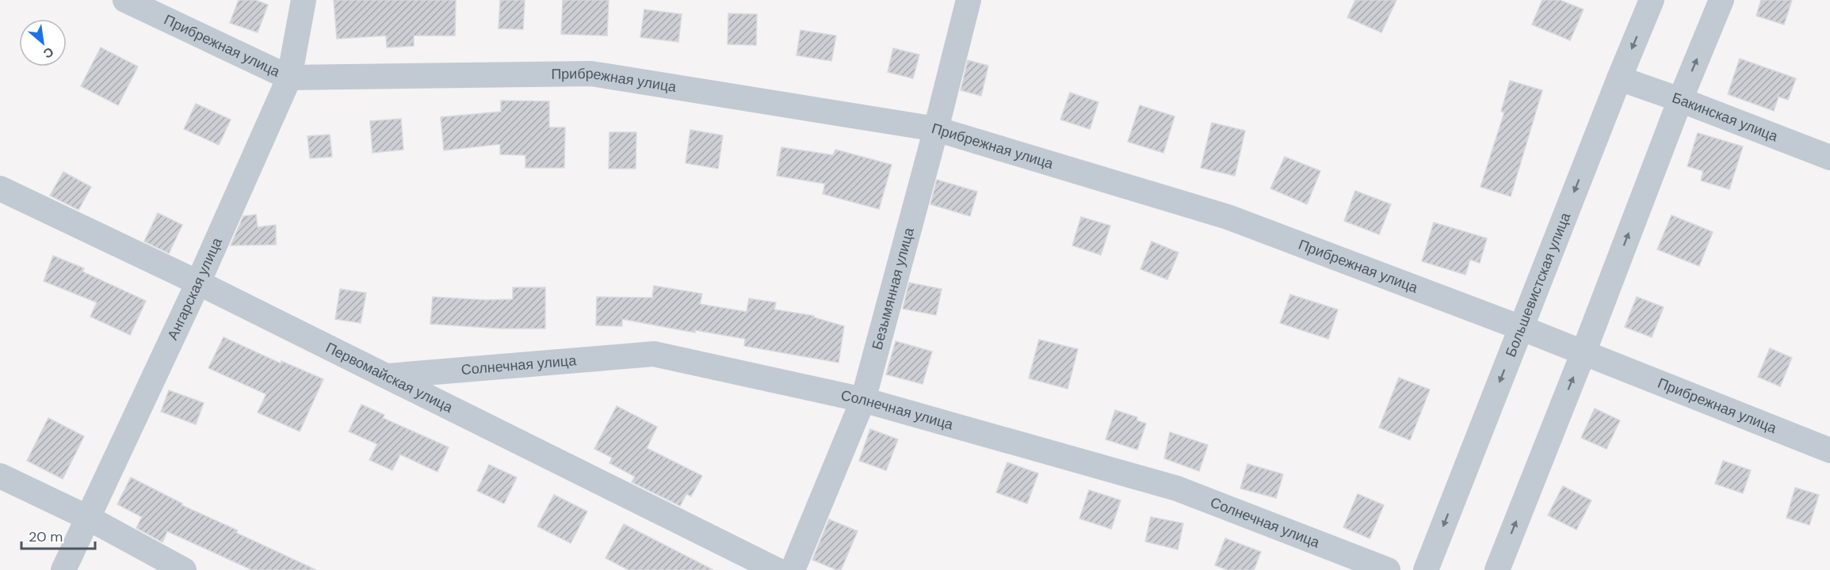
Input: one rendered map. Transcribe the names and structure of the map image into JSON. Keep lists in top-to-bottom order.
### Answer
{
  "streets": {
    "street": [
      "Прибрежная улица",
      "Бакинская улица",
      "Большевистская улица",
      "Ангарская улица",
      "Безымянная улица",
      "Солнечная улица",
      "Первомайская улица"
    ]
  },
  "crossings": [
    ["Прибрежная улица", "Большевистская улица"],
    ["Прибрежная улица", "Ангарская улица"],
    ["Прибрежная улица", "Безымянная улица"],
    ["Бакинская улица", "Большевистская улица"],
    ["Ангарская улица", "Первомайская улица"],
    ["Безымянная улица", "Солнечная улица"],
    ["Солнечная улица", "Первомайская улица"]
  ],
  "scale_bar": "20 m",
  "north": "bottom right"
}
